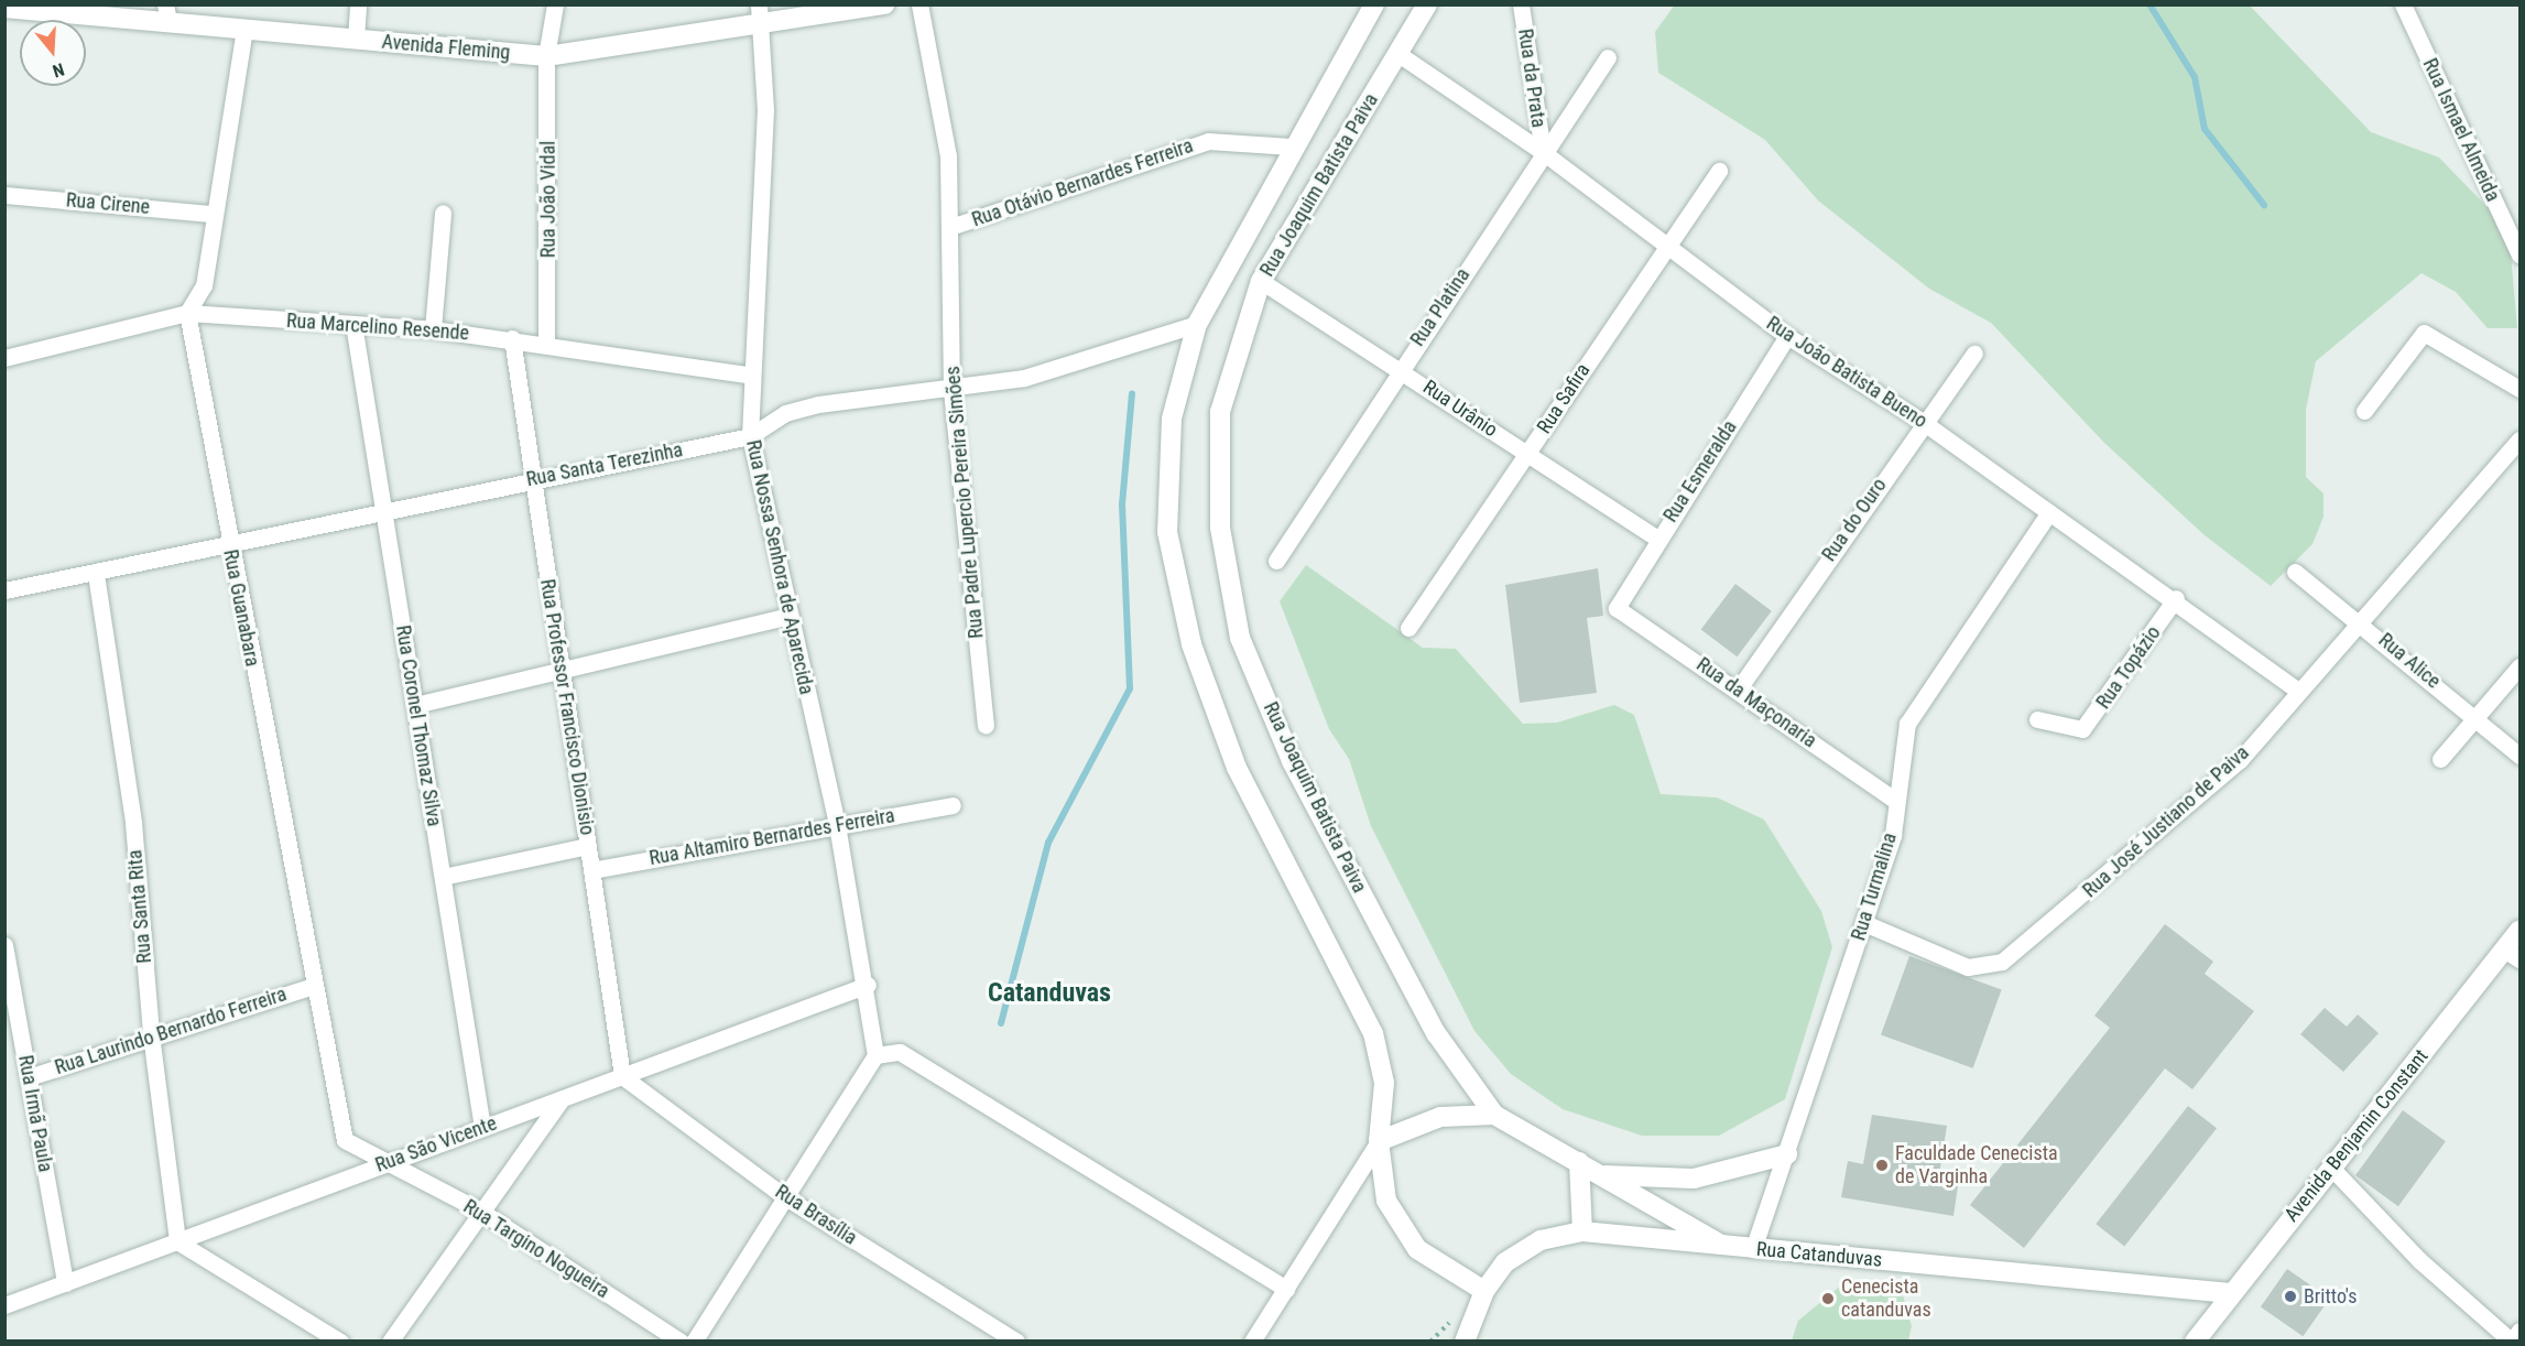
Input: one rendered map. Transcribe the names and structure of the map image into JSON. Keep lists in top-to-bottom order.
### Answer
{
  "streets": {
    "main road": [
      "Avenida Fleming",
      "Rua Joaquim Batista Paiva",
      "Avenida Benjamin Constant",
      "Rua Catanduvas"
    ],
    "street": [
      "Rua da Prata",
      "Rua Ismael Almeida",
      "Rua Otávio Bernardes Ferreira",
      "Rua João Vidal",
      "Rua Cirene",
      "Rua Platina",
      "Rua Marcelino Resende",
      "Rua João Batista Bueno",
      "Rua Safira",
      "Rua Urânio",
      "Rua Santa Terezinha",
      "Rua Esmeralda",
      "Rua Padre Lupercio Pereira Simões",
      "Rua do Ouro",
      "Rua Nossa Senhora de Aparecida",
      "Rua Guanabara",
      "Rua Alice",
      "Rua Topázio",
      "Rua da Maçonaria",
      "Rua Professor Francisco Dionisio",
      "Rua Coronel Thomaz Silva",
      "Rua José Justiano de Paiva",
      "Rua Altamiro Bernardes Ferreira",
      "Rua Turmalina",
      "Rua Santa Rita",
      "Rua Laurindo Bernardo Ferreira",
      "Rua Irmã Paula",
      "Rua São Vicente",
      "Rua Brasília",
      "Rua Targino Nogueira"
    ]
  },
  "crossings": [
    ["Avenida Fleming", "Rua João Vidal"],
    ["Avenida Fleming", "Rua Nossa Senhora de Aparecida"],
    ["Rua da Prata", "Rua Platina"],
    ["Rua da Prata", "Rua João Batista Bueno"],
    ["Rua Otávio Bernardes Ferreira", "Rua Joaquim Batista Paiva"],
    ["Rua Otávio Bernardes Ferreira", "Rua Padre Lupercio Pereira Simões"],
    ["Rua Joaquim Batista Paiva", "Rua João Batista Bueno"],
    ["Rua Joaquim Batista Paiva", "Rua Urânio"],
    ["Rua Joaquim Batista Paiva", "Rua Santa Terezinha"],
    ["Rua Joaquim Batista Paiva", "Rua Catanduvas"],
    ["Rua João Vidal", "Rua Marcelino Resende"],
    ["Rua Platina", "Rua João Batista Bueno"],
    ["Rua Platina", "Rua Urânio"],
    ["Rua Marcelino Resende", "Rua Nossa Senhora de Aparecida"],
    ["Rua Marcelino Resende", "Rua Guanabara"],
    ["Rua Marcelino Resende", "Rua Professor Francisco Dionisio"],
    ["Rua Marcelino Resende", "Rua Coronel Thomaz Silva"],
    ["Rua João Batista Bueno", "Rua Safira"],
    ["Rua João Batista Bueno", "Rua Esmeralda"],
    ["Rua João Batista Bueno", "Rua do Ouro"],
    ["Rua João Batista Bueno", "Rua Topázio"],
    ["Rua João Batista Bueno", "Rua José Justiano de Paiva"],
    ["Rua João Batista Bueno", "Rua Turmalina"],
    ["Rua Safira", "Rua Urânio"],
    ["Rua Urânio", "Rua Esmeralda"],
    ["Rua Santa Terezinha", "Rua Padre Lupercio Pereira Simões"],
    ["Rua Santa Terezinha", "Rua Nossa Senhora de Aparecida"],
    ["Rua Santa Terezinha", "Rua Guanabara"],
    ["Rua Santa Terezinha", "Rua Professor Francisco Dionisio"],
    ["Rua Santa Terezinha", "Rua Coronel Thomaz Silva"],
    ["Rua Santa Terezinha", "Rua Santa Rita"],
    ["Rua Esmeralda", "Rua da Maçonaria"],
    ["Rua do Ouro", "Rua da Maçonaria"],
    ["Rua Nossa Senhora de Aparecida", "Rua Altamiro Bernardes Ferreira"],
    ["Rua Nossa Senhora de Aparecida", "Rua São Vicente"],
    ["Rua Guanabara", "Rua Laurindo Bernardo Ferreira"],
    ["Rua Guanabara", "Rua São Vicente"],
    ["Rua Guanabara", "Rua Targino Nogueira"],
    ["Rua Alice", "Rua José Justiano de Paiva"],
    ["Rua da Maçonaria", "Rua Turmalina"],
    ["Rua Professor Francisco Dionisio", "Rua Altamiro Bernardes Ferreira"],
    ["Rua Professor Francisco Dionisio", "Rua São Vicente"],
    ["Rua Professor Francisco Dionisio", "Rua Brasília"],
    ["Rua Coronel Thomaz Silva", "Rua São Vicente"],
    ["Rua José Justiano de Paiva", "Rua Turmalina"],
    ["Rua Turmalina", "Rua Catanduvas"],
    ["Rua Santa Rita", "Rua Laurindo Bernardo Ferreira"],
    ["Rua Santa Rita", "Rua São Vicente"],
    ["Rua Laurindo Bernardo Ferreira", "Rua Irmã Paula"],
    ["Rua Irmã Paula", "Rua São Vicente"],
    ["Avenida Benjamin Constant", "Rua Catanduvas"],
    ["Rua São Vicente", "Rua Brasília"],
    ["Rua São Vicente", "Rua Targino Nogueira"]
  ],
  "districts": ["Catanduvas"],
  "places": ["Faculdade Cenecista de Varginha", "Britto's", "Cenecista catanduvas"],
  "north": "bottom"
}
